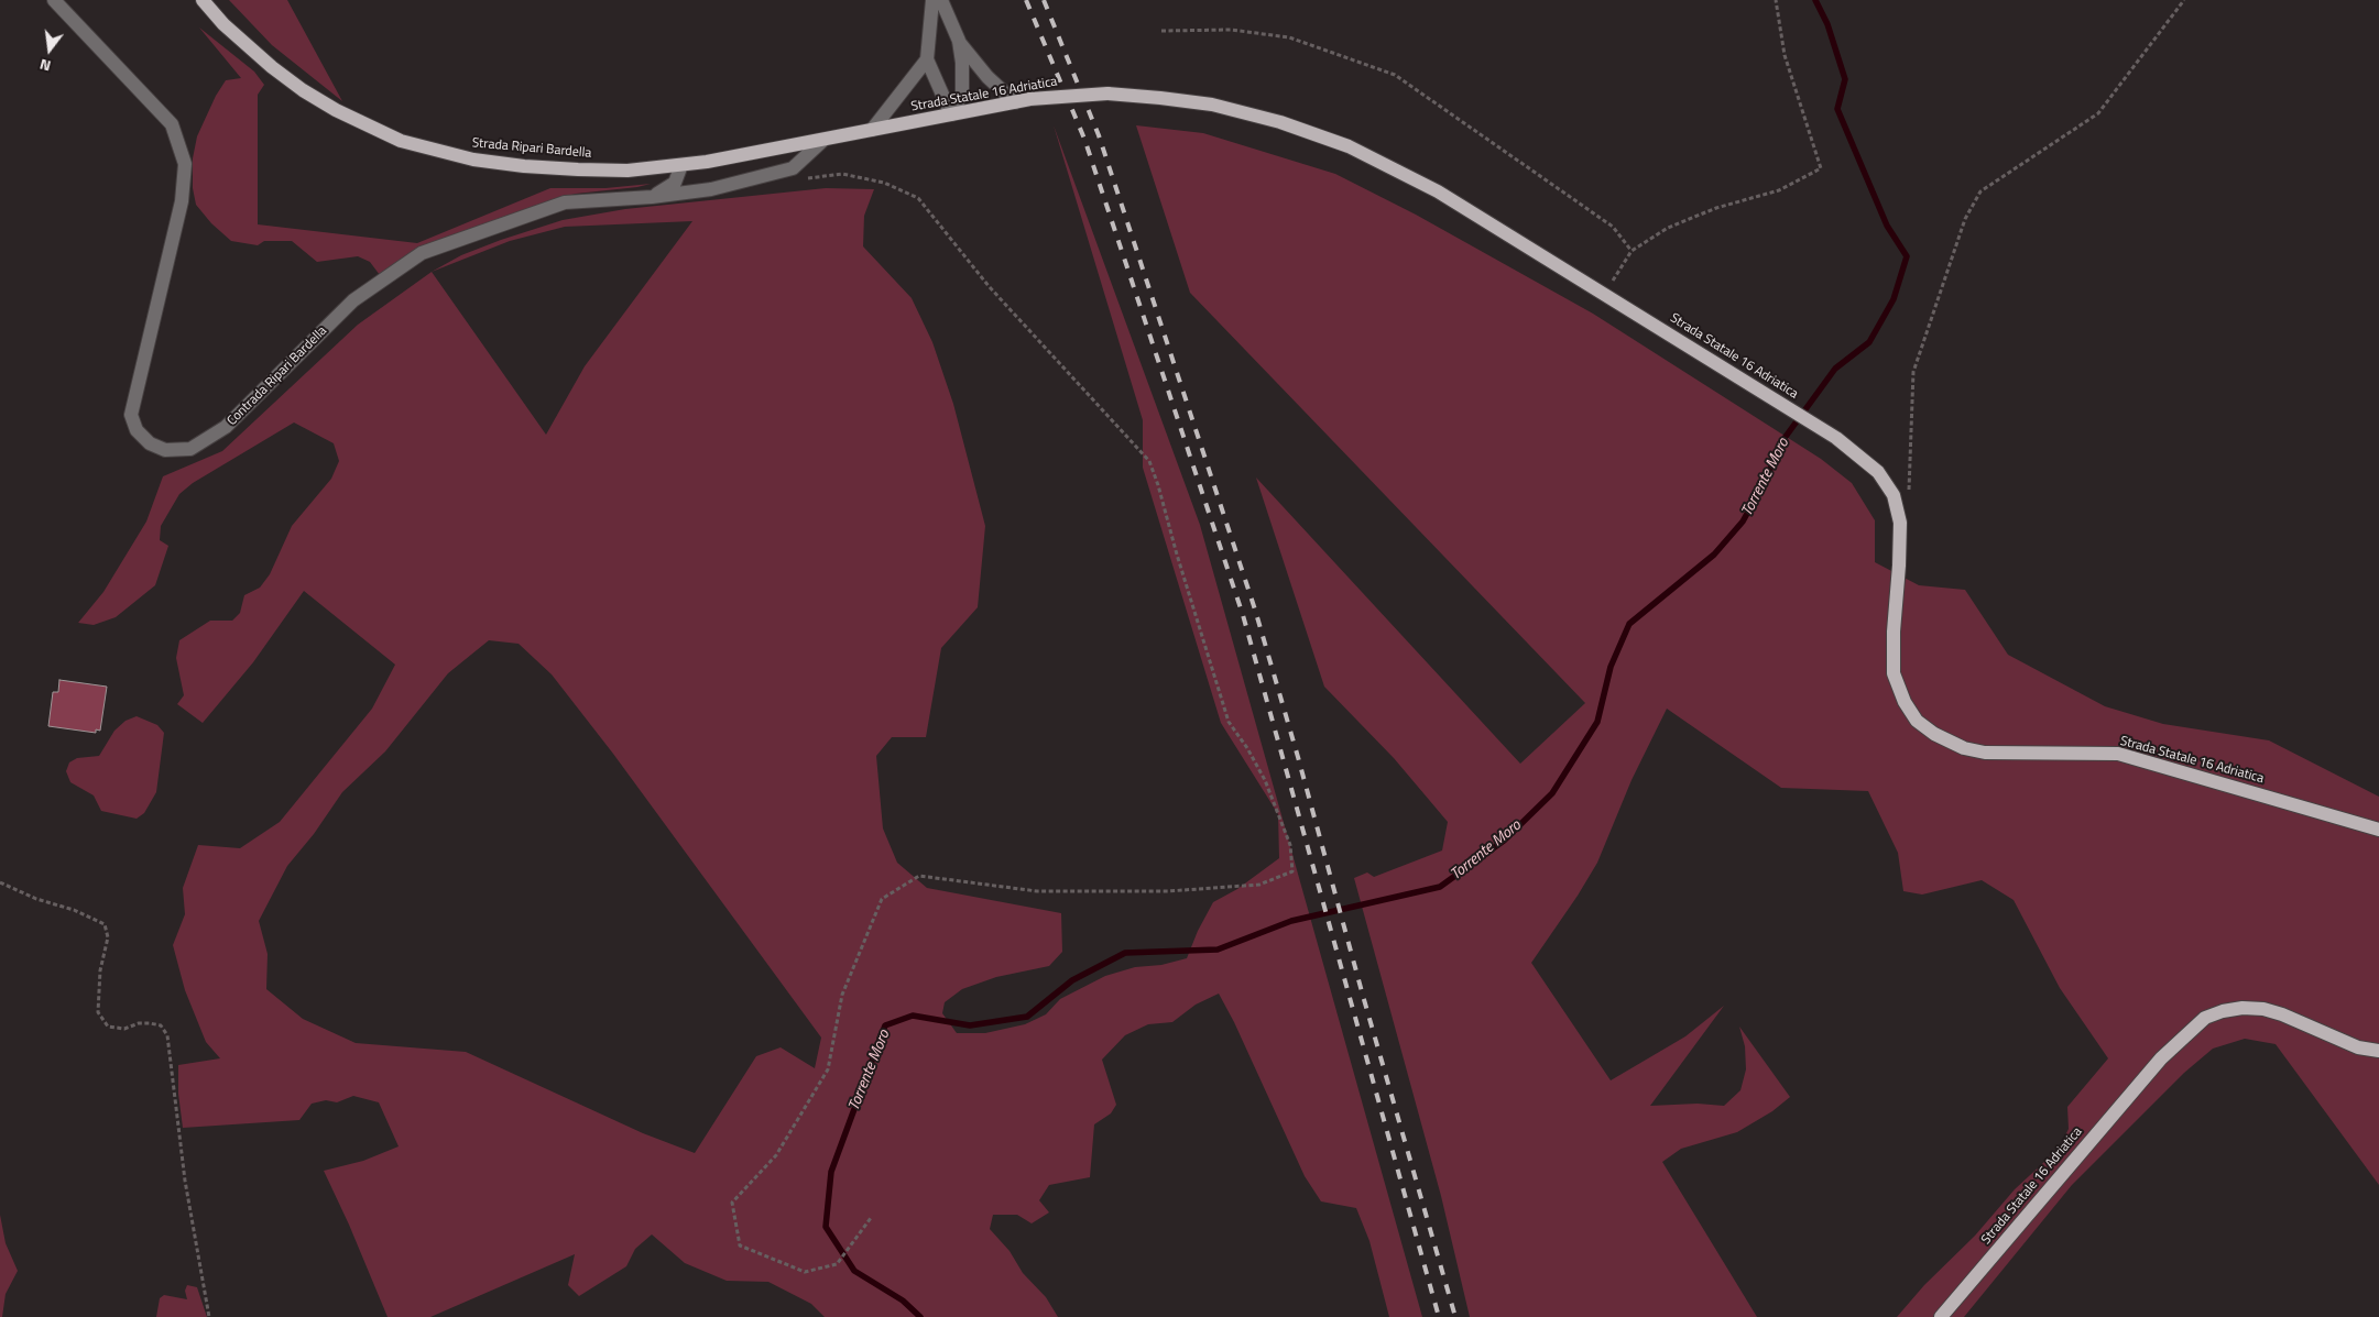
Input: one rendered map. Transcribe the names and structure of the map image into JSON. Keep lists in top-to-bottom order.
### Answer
{
  "streets": {
    "main road": ["Strada Statale 16 Adriatica", "Strada Ripari Bardella"],
    "street": ["Contrada Ripari Bardella"]
  },
  "crossings": [
    ["Strada Statale 16 Adriatica", "Strada Ripari Bardella"],
    ["Strada Ripari Bardella", "Contrada Ripari Bardella"]
  ],
  "water": ["Torrente Moro"],
  "north": "bottom"
}
